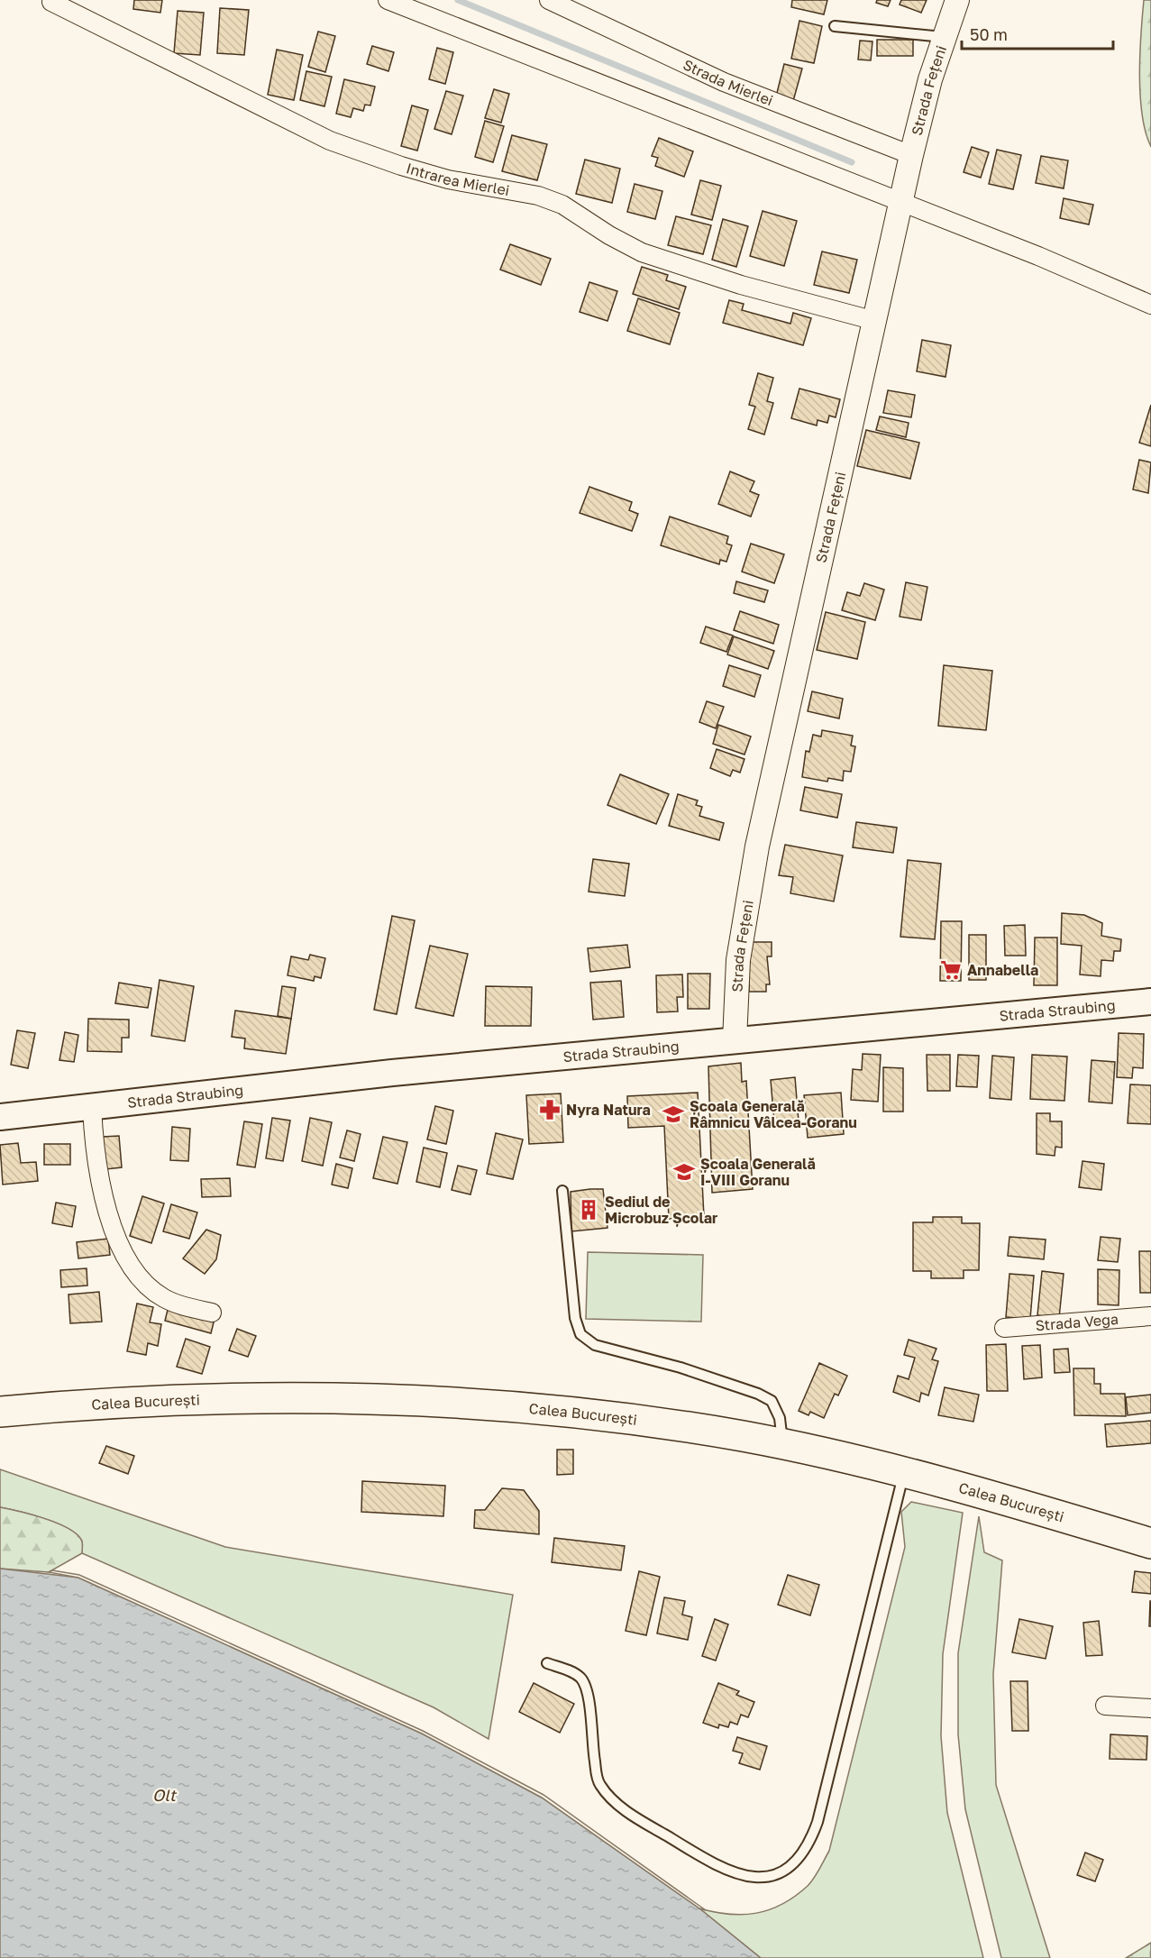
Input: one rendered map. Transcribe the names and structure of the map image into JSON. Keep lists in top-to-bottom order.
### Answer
{
  "streets": {
    "highway": ["Calea București"],
    "main road": ["Strada Straubing"],
    "street": [
      "Strada Mierlei",
      "Strada Fețeni",
      "Intrarea Mierlei",
      "Strada Vega"
    ]
  },
  "crossings": [
    ["Strada Mierlei", "Strada Fețeni"],
    ["Strada Fețeni", "Intrarea Mierlei"],
    ["Strada Fețeni", "Strada Straubing"]
  ],
  "water": ["Olt"],
  "places": {
    "supermarket": ["Annabella"],
    "pharmacy": ["Nyra Natura"],
    "school or university": ["Școala Generală Râmnicu Vâlcea-Goranu", "Școala Generală I-VIII Goranu"],
    "building": ["Sediul de Microbuz Școlar"]
  },
  "scale_bar": "50 m"
}
